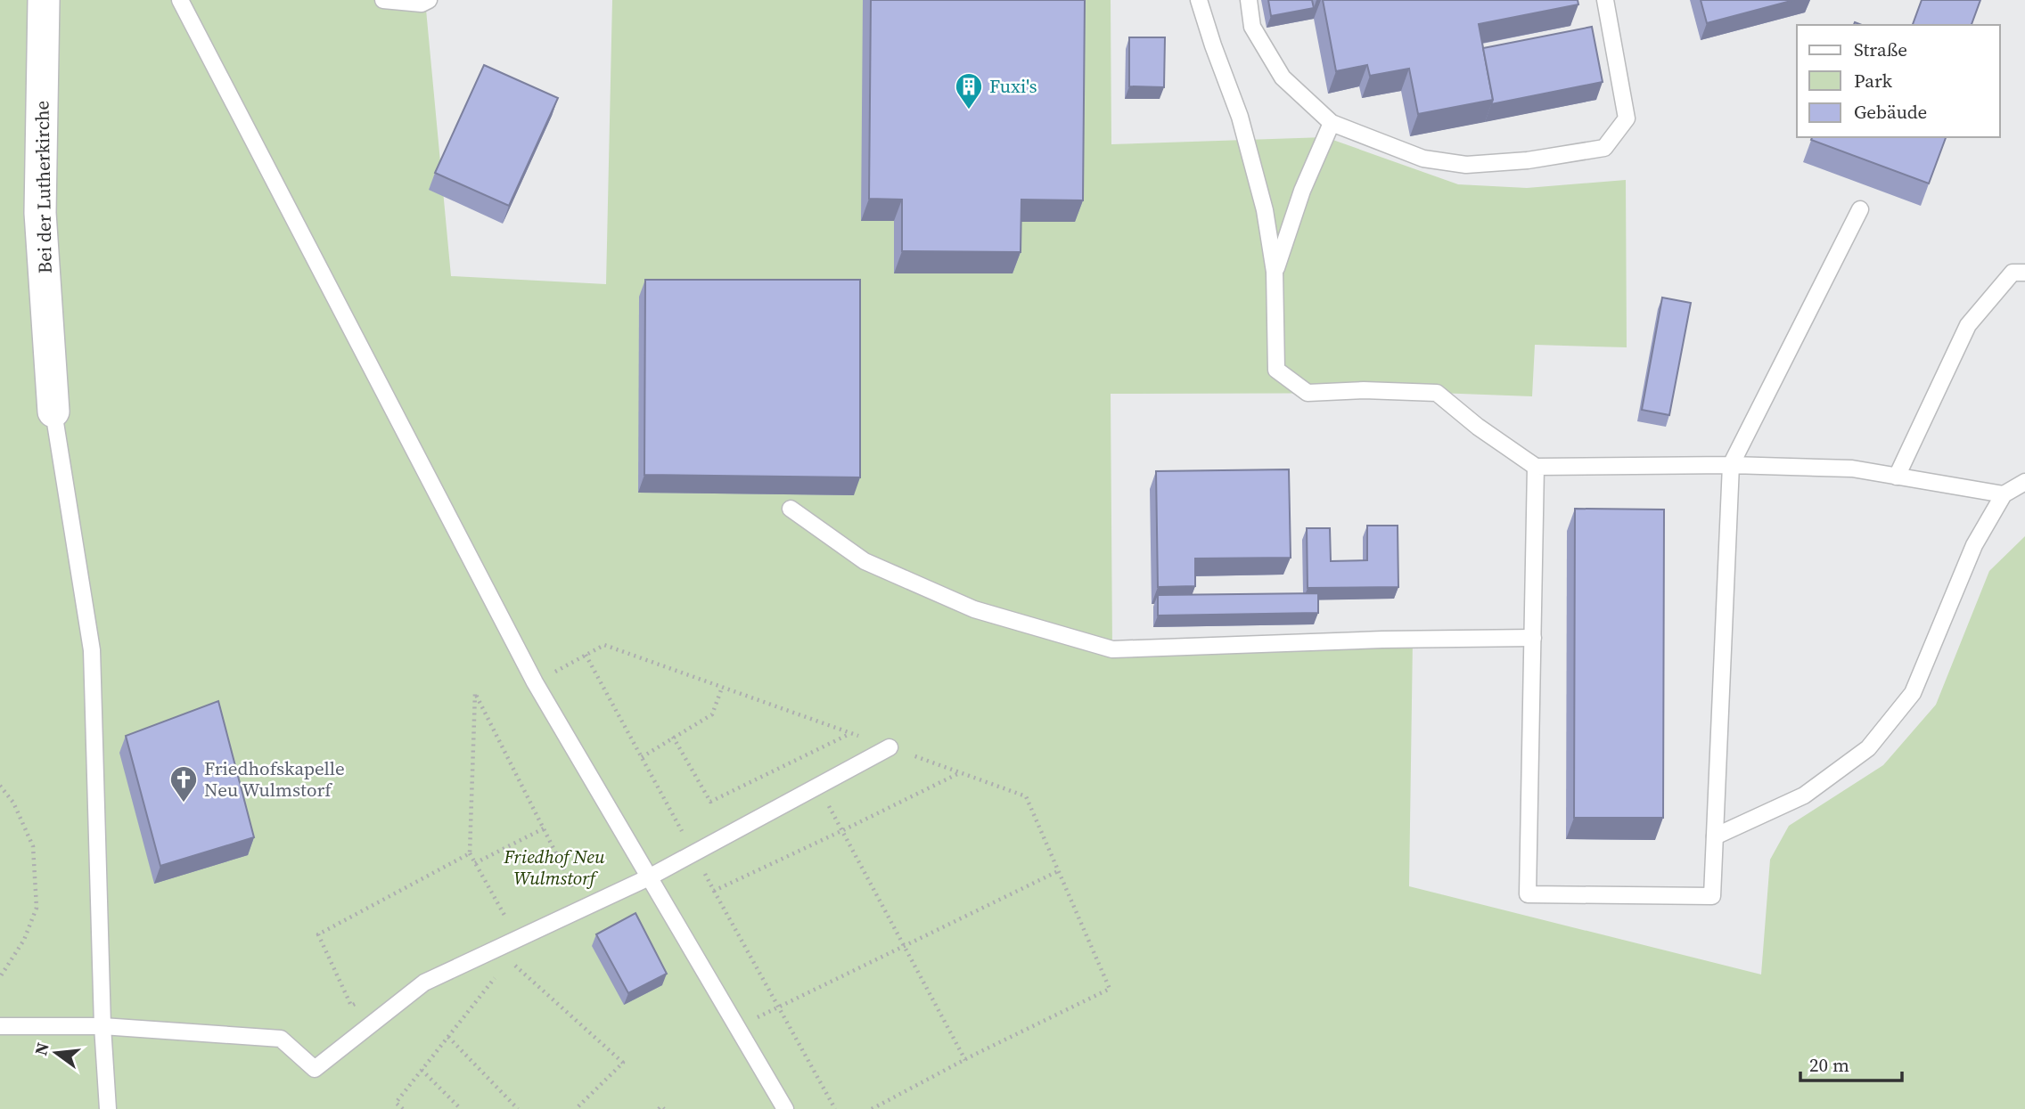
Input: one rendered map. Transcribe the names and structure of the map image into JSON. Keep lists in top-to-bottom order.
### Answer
{
  "streets": {
    "street": ["Bei der Lutherkirche"]
  },
  "parks": ["Friedhof Neu Wulmstorf"],
  "places": {
    "building": ["Fuxi's"],
    "church": ["Friedhofskapelle Neu Wulmstorf"]
  },
  "legend": ["Straße", "Park", "Gebäude"],
  "scale_bar": "20 m",
  "north": "left"
}
